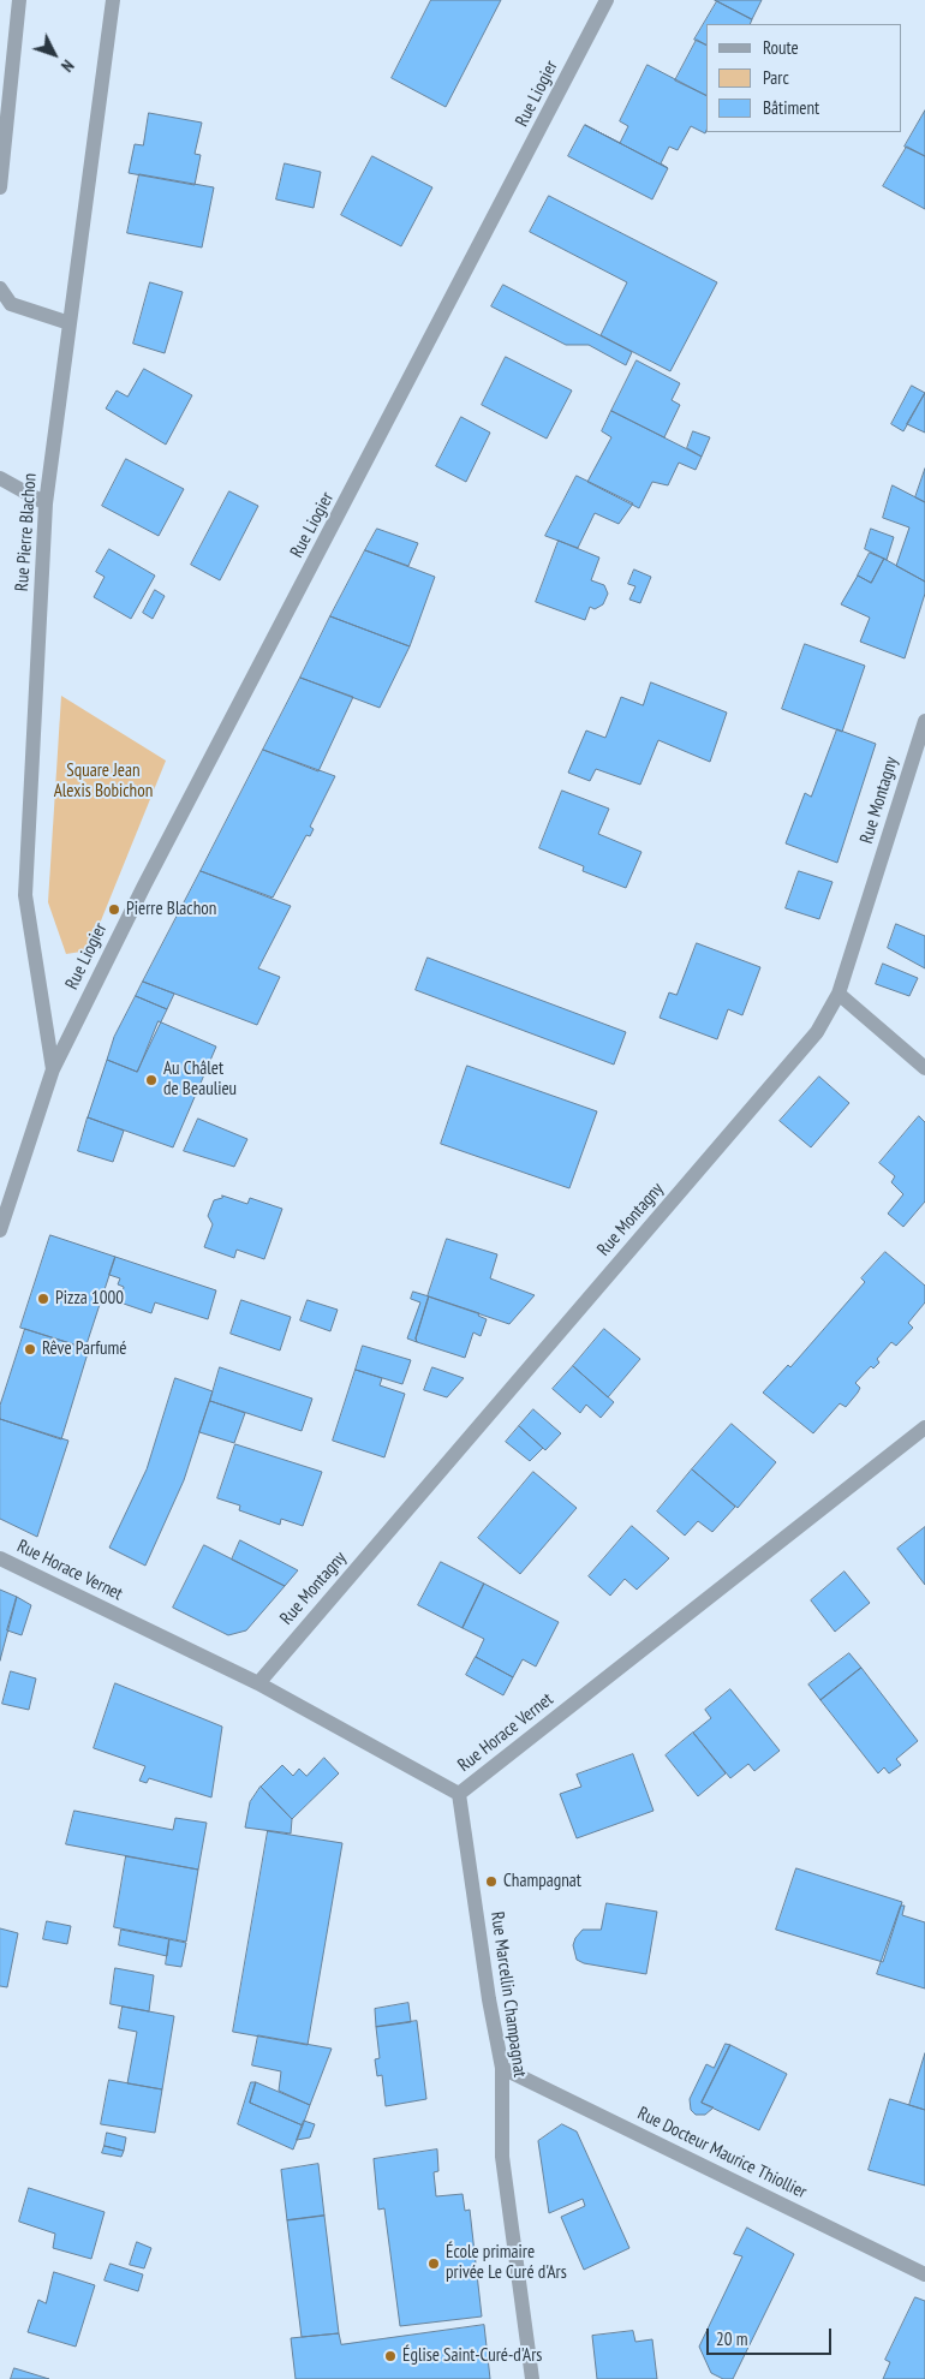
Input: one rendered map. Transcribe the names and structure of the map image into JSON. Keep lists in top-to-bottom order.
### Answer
{
  "streets": {
    "street": [
      "Rue Liogier",
      "Rue Pierre Blachon",
      "Rue Montagny",
      "Rue Horace Vernet",
      "Rue Marcellin Champagnat",
      "Rue Docteur Maurice Thiollier"
    ]
  },
  "crossings": [
    ["Rue Liogier", "Rue Pierre Blachon"],
    ["Rue Montagny", "Rue Horace Vernet"],
    ["Rue Horace Vernet", "Rue Marcellin Champagnat"],
    ["Rue Marcellin Champagnat", "Rue Docteur Maurice Thiollier"]
  ],
  "parks": ["Square Jean Alexis Bobichon"],
  "places": [
    "Pierre Blachon",
    "Au Châlet de Beaulieu",
    "Pizza 1000",
    "Rêve Parfumé",
    "Champagnat",
    "École primaire privée Le Curé d'Ars",
    "Église Saint-Curé-d'Ars"
  ],
  "legend": ["Route", "Parc", "Bâtiment"],
  "scale_bar": "20 m",
  "north": "bottom right"
}
